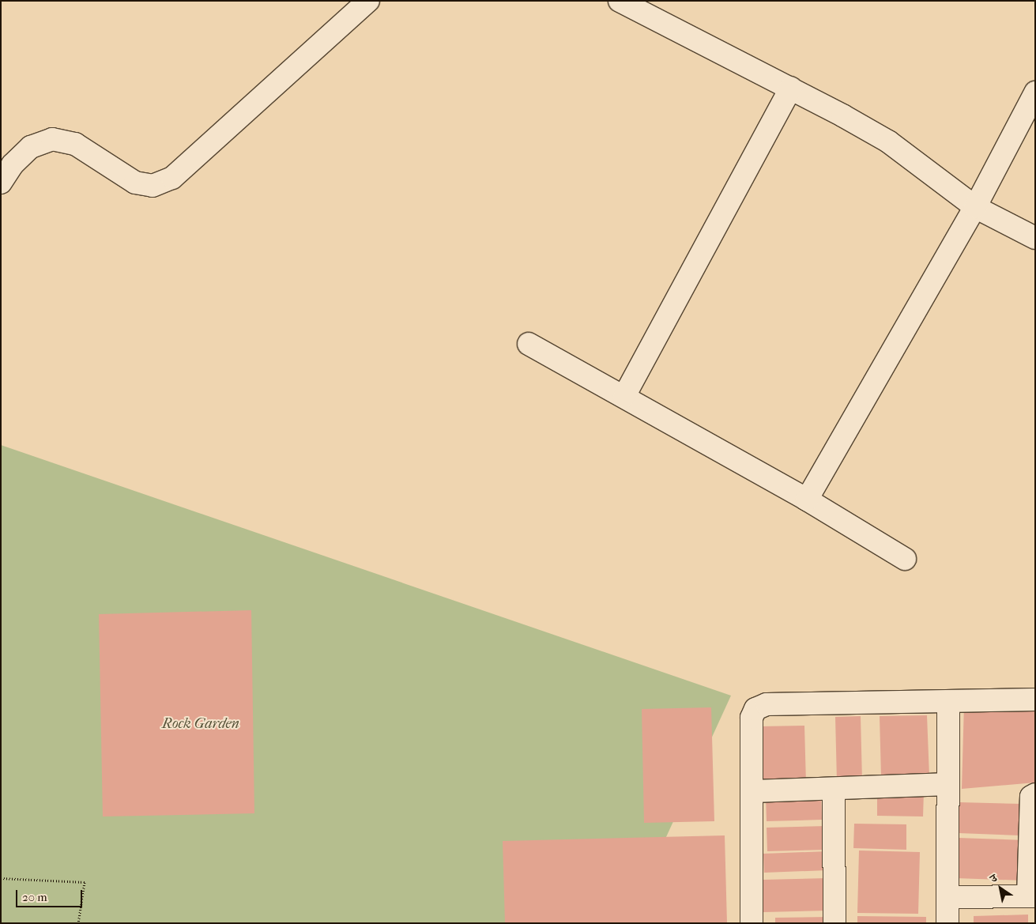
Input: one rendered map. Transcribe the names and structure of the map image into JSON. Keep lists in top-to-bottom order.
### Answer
{
  "parks": ["Rock Garden"],
  "scale_bar": "20 m",
  "north": "top left"
}
